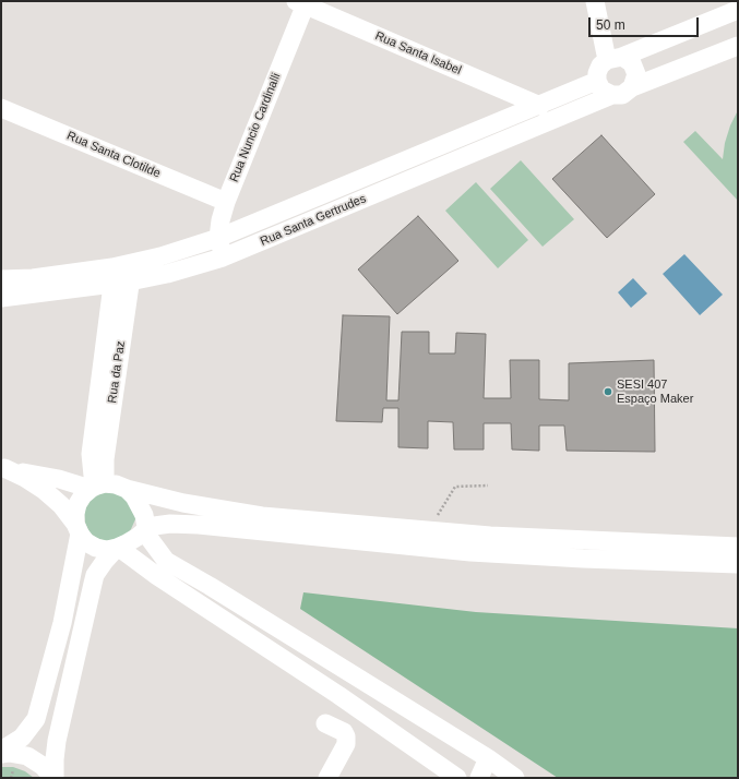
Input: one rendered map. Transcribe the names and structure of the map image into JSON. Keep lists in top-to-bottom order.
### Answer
{
  "streets": {
    "street": [
      "Rua Santa Isabel",
      "Rua Nuncio Cardinalli",
      "Rua Santa Clotilde",
      "Rua Santa Gertrudes",
      "Rua da Paz"
    ]
  },
  "crossings": [
    ["Rua Santa Isabel", "Rua Nuncio Cardinalli"],
    ["Rua Santa Isabel", "Rua Santa Gertrudes"],
    ["Rua Nuncio Cardinalli", "Rua Santa Clotilde"],
    ["Rua Nuncio Cardinalli", "Rua Santa Gertrudes"],
    ["Rua Santa Gertrudes", "Rua da Paz"]
  ],
  "places": ["SESI 407 Espaço Maker"],
  "scale_bar": "50 m"
}
